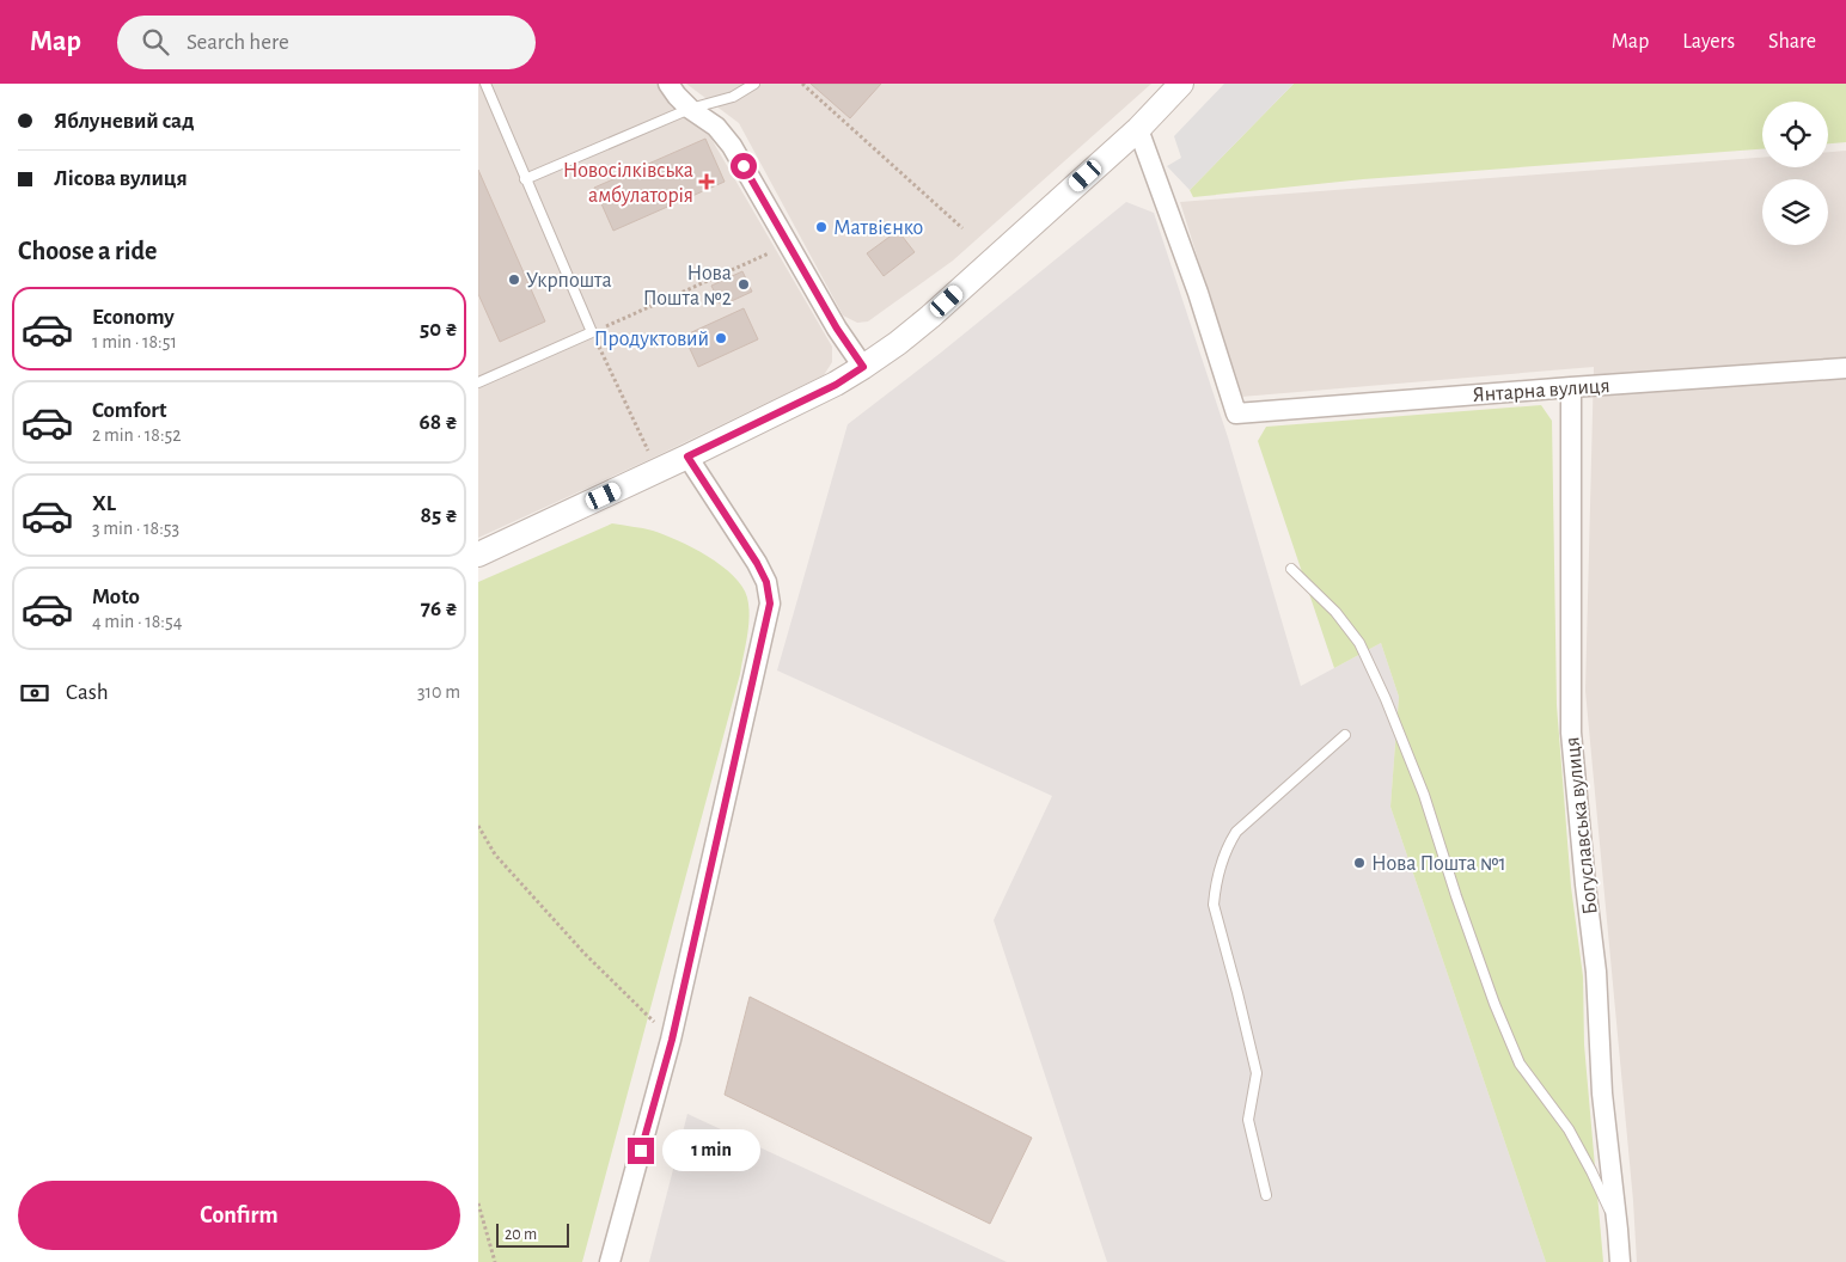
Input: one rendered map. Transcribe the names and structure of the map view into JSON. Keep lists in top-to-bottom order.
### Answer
{
  "streets": {
    "street": ["Янтарна вулиця", "Богуславська вулиця"]
  },
  "crossings": [
    ["Янтарна вулиця", "Богуславська вулиця"]
  ],
  "places": {
    "health": ["Новосілківська амбулаторія"],
    "other": [
      "Матвієнко",
      "Укрпошта",
      "Нова Пошта №2",
      "Продуктовий",
      "Нова Пошта №1"
    ]
  },
  "scale_bar": "20 m",
  "page": {
    "header": "Map",
    "search": "Search here",
    "nav": ["Map", "Layers", "Share"],
    "banner": ["Яблуневий сад", "Лісова вулиця"],
    "heading": "Choose a ride",
    "list": [
      {
        "name": "Economy",
        "note": "1 min · 18:51",
        "value": "50 ₴"
      },
      {
        "name": "Comfort",
        "note": "2 min · 18:52",
        "value": "68 ₴"
      },
      {
        "name": "XL",
        "note": "3 min · 18:53",
        "value": "85 ₴"
      },
      {
        "name": "Moto",
        "note": "4 min · 18:54",
        "value": "76 ₴"
      }
    ],
    "pay": ["Cash", "310 m"],
    "bubble": "1 min",
    "buttons": "Confirm",
    "scale": "20 m"
  }
}
